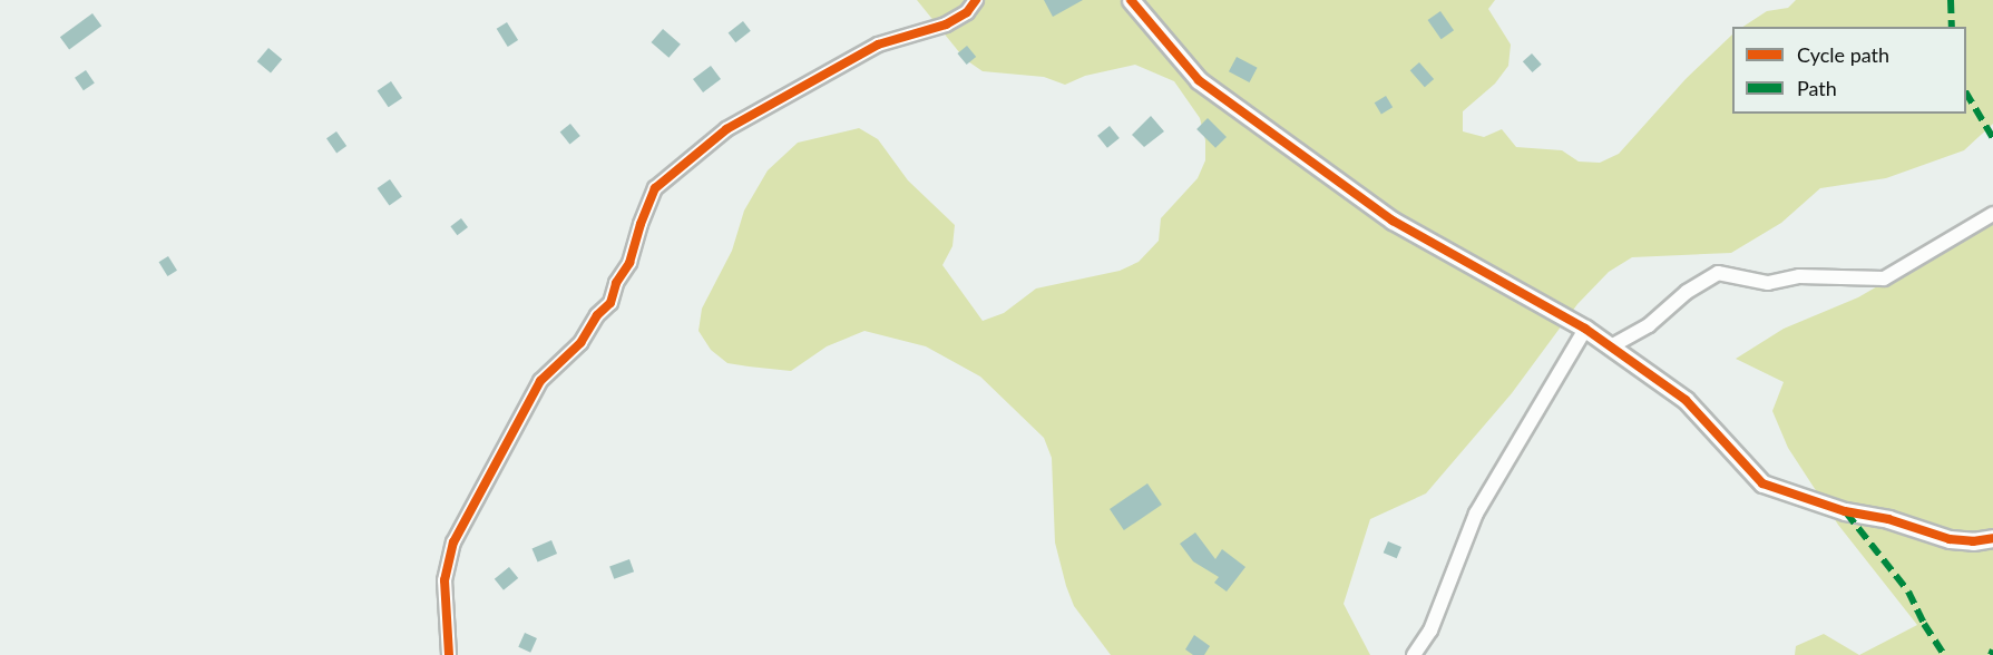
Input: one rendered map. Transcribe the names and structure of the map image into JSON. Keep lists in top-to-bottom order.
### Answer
{
  "legend": ["Cycle path", "Path"]
}
